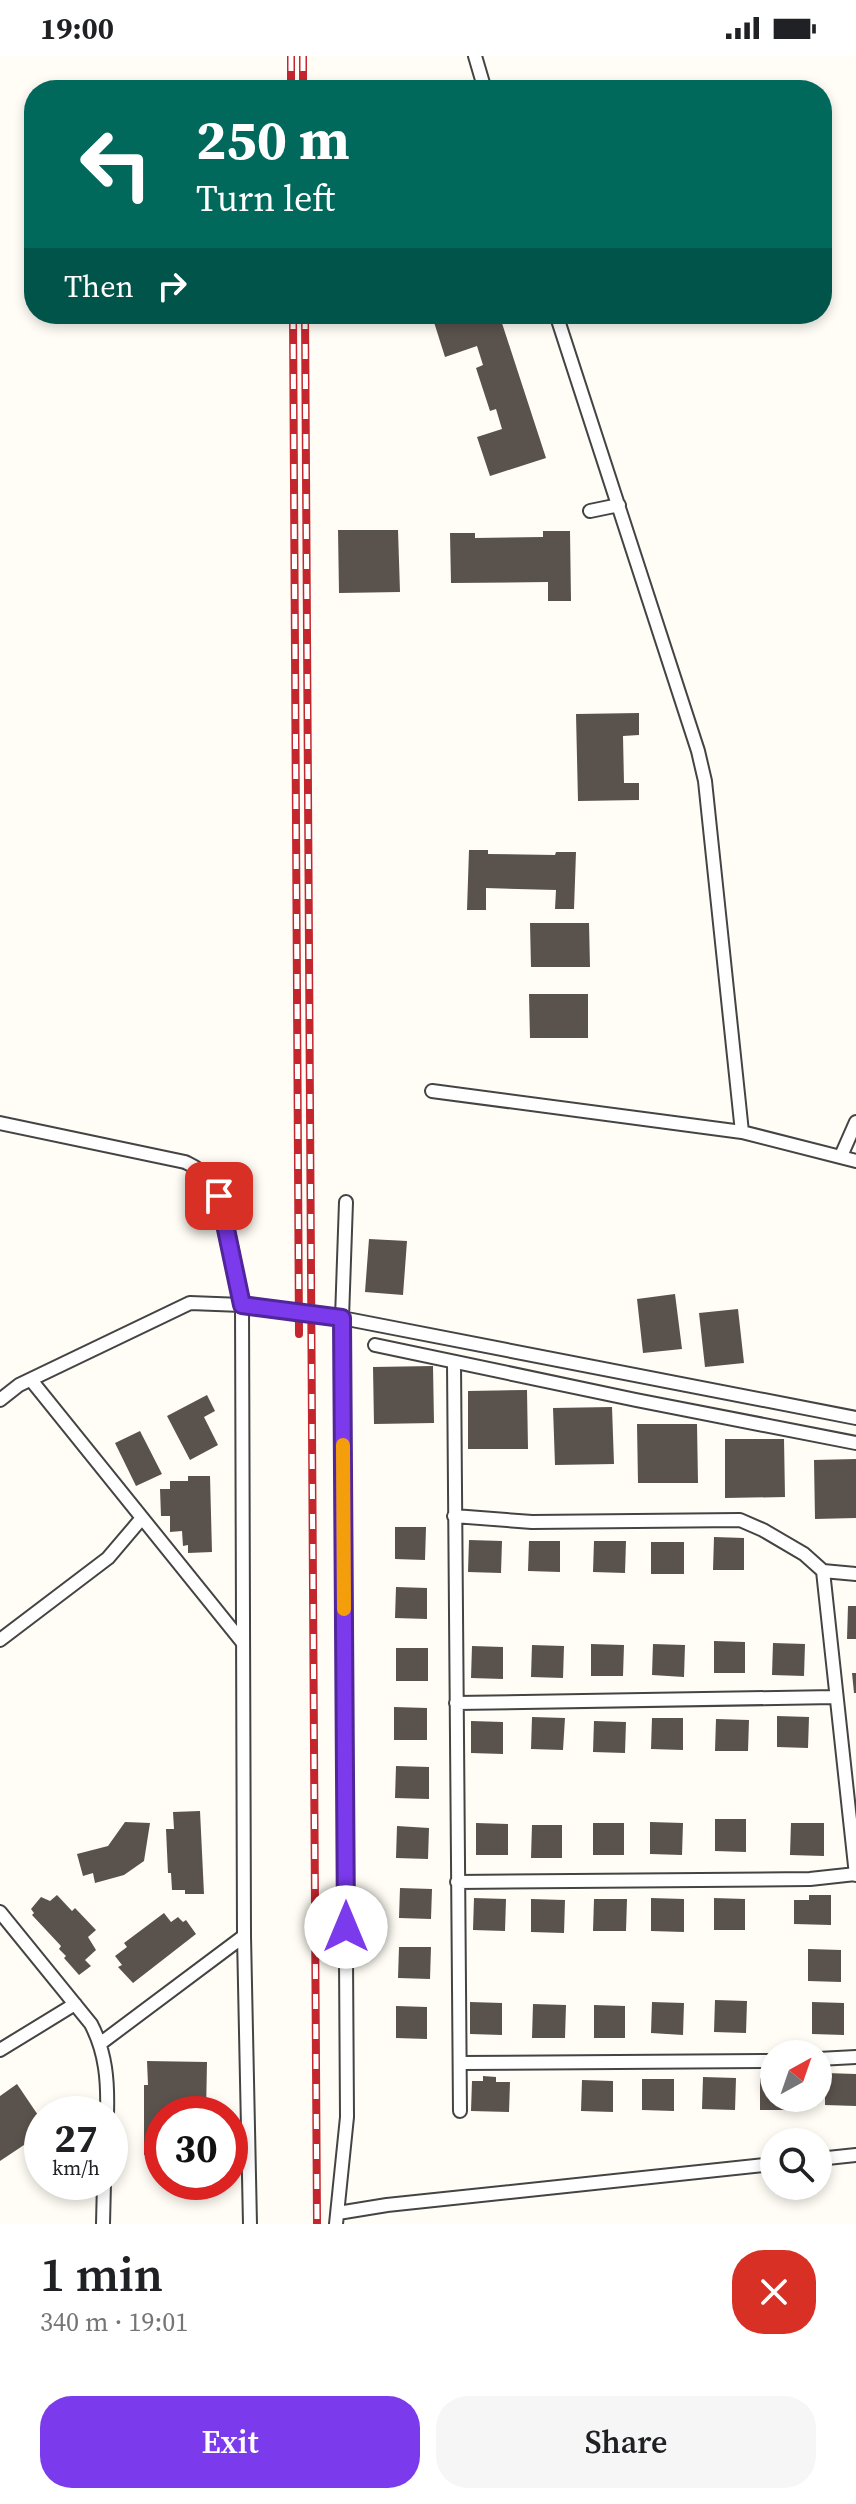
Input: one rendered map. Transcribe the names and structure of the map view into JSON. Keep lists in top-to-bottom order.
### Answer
{
  "north": "top right",
  "page": {
    "status": "19:00",
    "turn": ["250 m", "Turn left"],
    "then": "Then",
    "speed": "27 km/h",
    "limit": "30",
    "heading": ["1 min", "340 m · 19:01"],
    "buttons": ["Exit", "Share"]
  }
}
